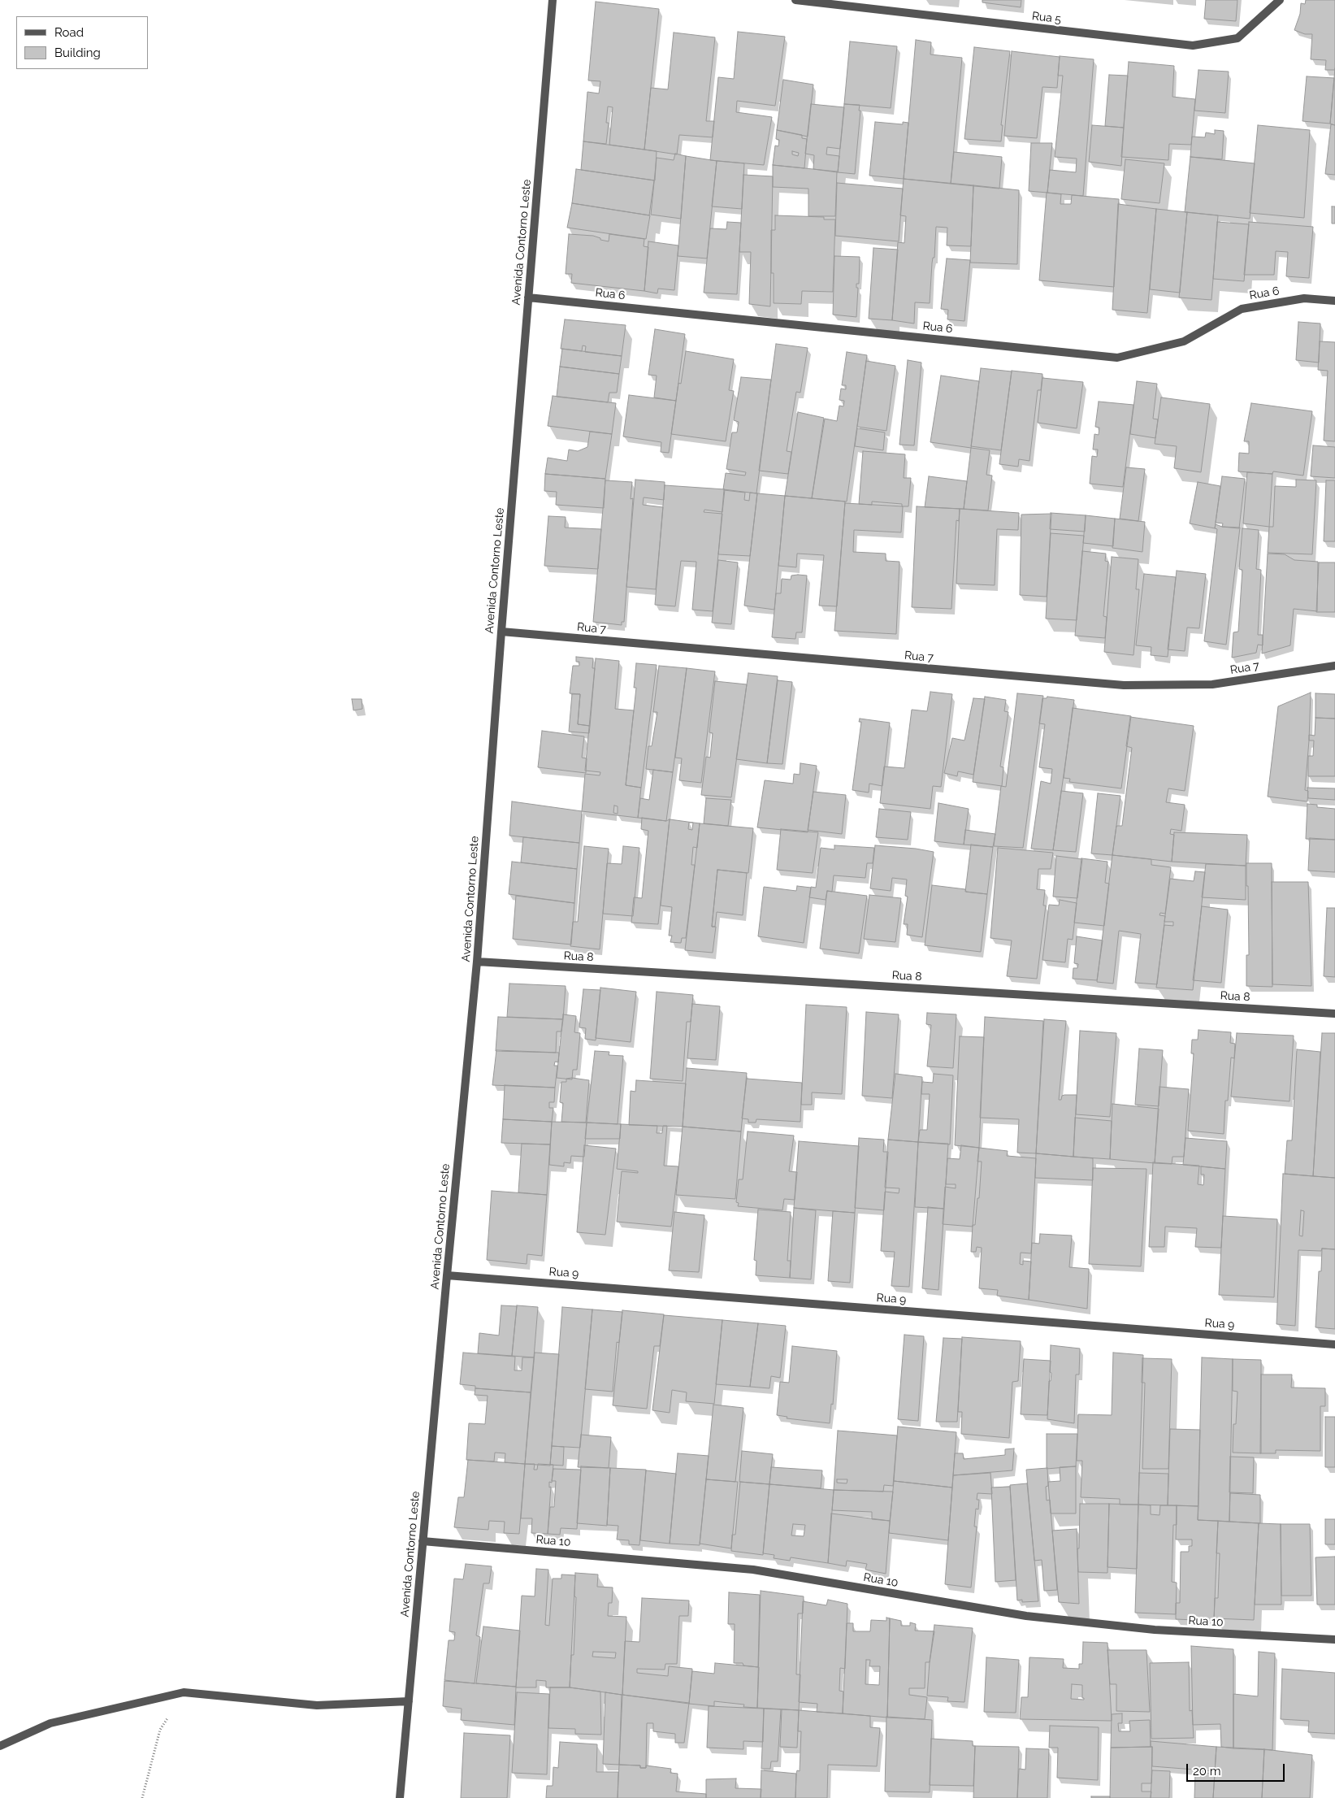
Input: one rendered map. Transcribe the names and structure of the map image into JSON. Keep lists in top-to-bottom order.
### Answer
{
  "streets": {
    "street": [
      "Rua 5",
      "Avenida Contorno Leste",
      "Rua 6",
      "Rua 7",
      "Rua 8",
      "Rua 9",
      "Rua 10"
    ]
  },
  "crossings": [
    ["Avenida Contorno Leste", "Rua 6"],
    ["Avenida Contorno Leste", "Rua 7"],
    ["Avenida Contorno Leste", "Rua 8"],
    ["Avenida Contorno Leste", "Rua 9"],
    ["Avenida Contorno Leste", "Rua 10"]
  ],
  "legend": ["Road", "Building"],
  "scale_bar": "20 m"
}
